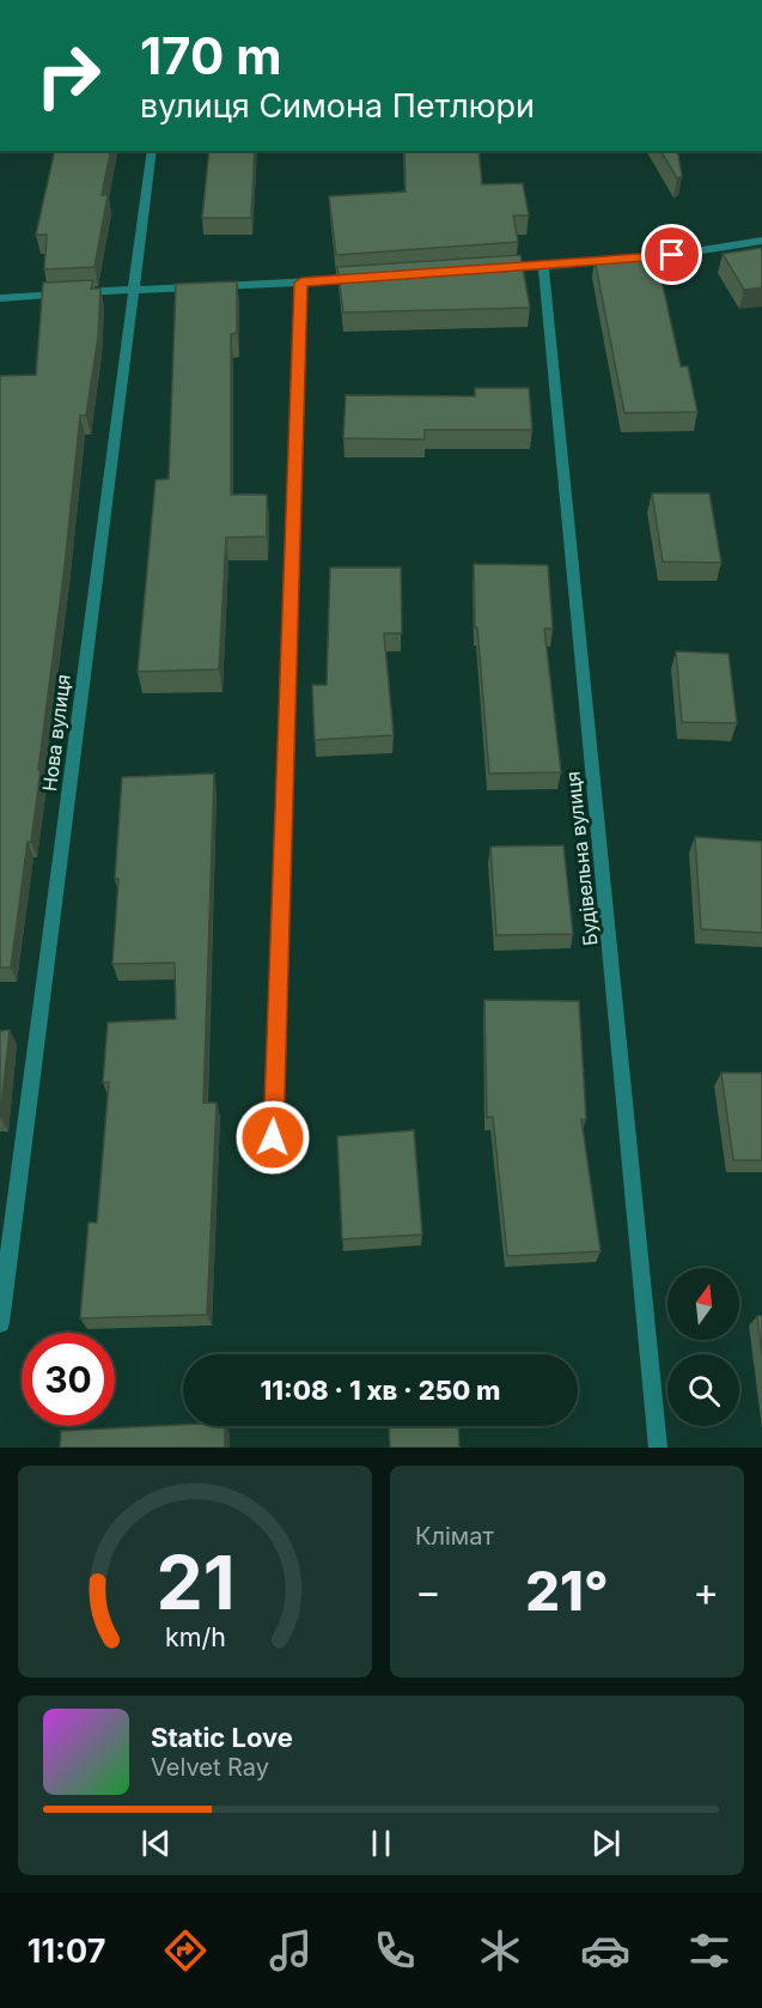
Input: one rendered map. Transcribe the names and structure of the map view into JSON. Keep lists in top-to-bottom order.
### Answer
{
  "streets": {
    "street": ["Нова вулиця", "Будівельна вулиця"]
  },
  "north": "top",
  "page": {
    "turn": ["170 m", "вулиця Симона Петлюри"],
    "limit": "30",
    "trip": "11:08 · 1 хв · 250 m",
    "tile": "Клімат",
    "heat": ["−", "21°", "+"],
    "song": ["Static Love", "Velvet Ray"],
    "tabs": "11:07",
    "gauge": ["21", "km/h"]
  }
}
